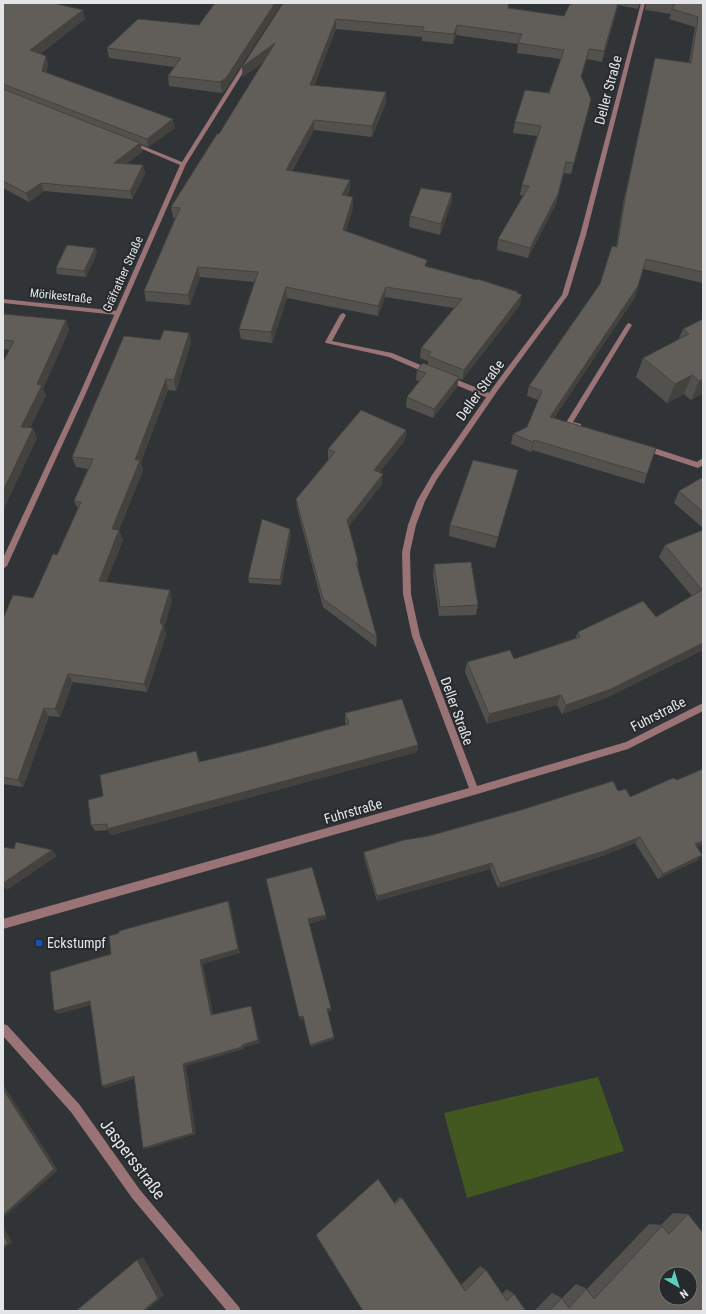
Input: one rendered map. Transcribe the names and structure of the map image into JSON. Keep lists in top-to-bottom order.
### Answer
{
  "streets": {
    "street": [
      "Deller Straße",
      "Gräfrather Straße",
      "Mörikestraße",
      "Fuhrstraße",
      "Jaspersstraße"
    ]
  },
  "crossings": [
    ["Deller Straße", "Fuhrstraße"],
    ["Gräfrather Straße", "Mörikestraße"]
  ],
  "places": {
    "transit": ["Eckstumpf"]
  },
  "north": "bottom right"
}
